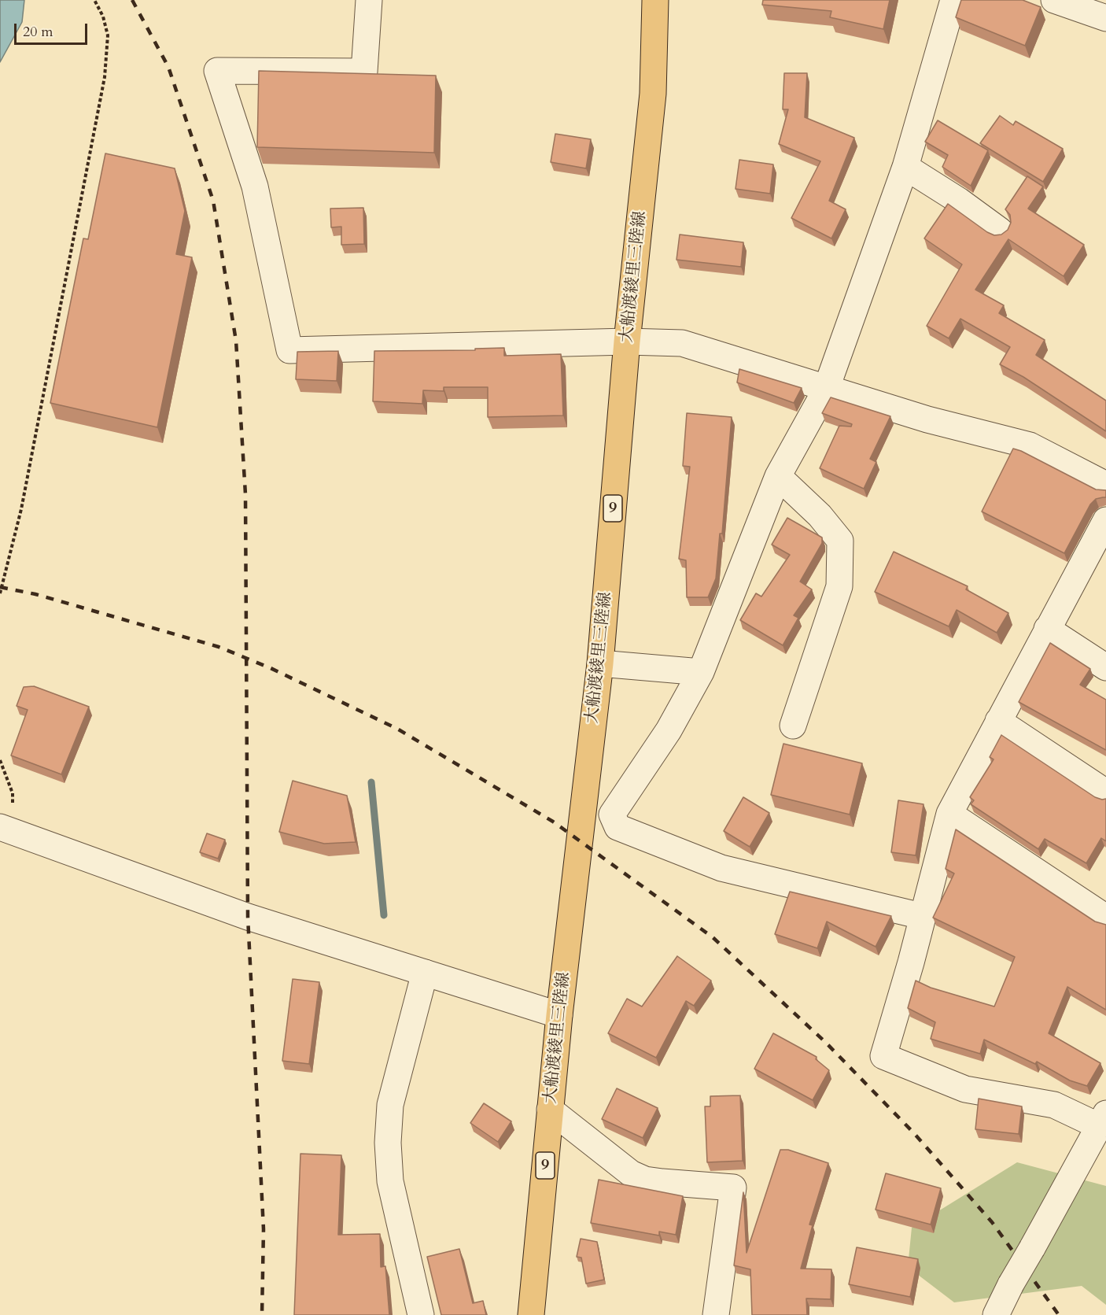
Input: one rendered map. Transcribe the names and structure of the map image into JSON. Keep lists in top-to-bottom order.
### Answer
{
  "streets": {
    "main road": ["大船渡綾里三陸線", "9"]
  },
  "scale_bar": "20 m"
}
